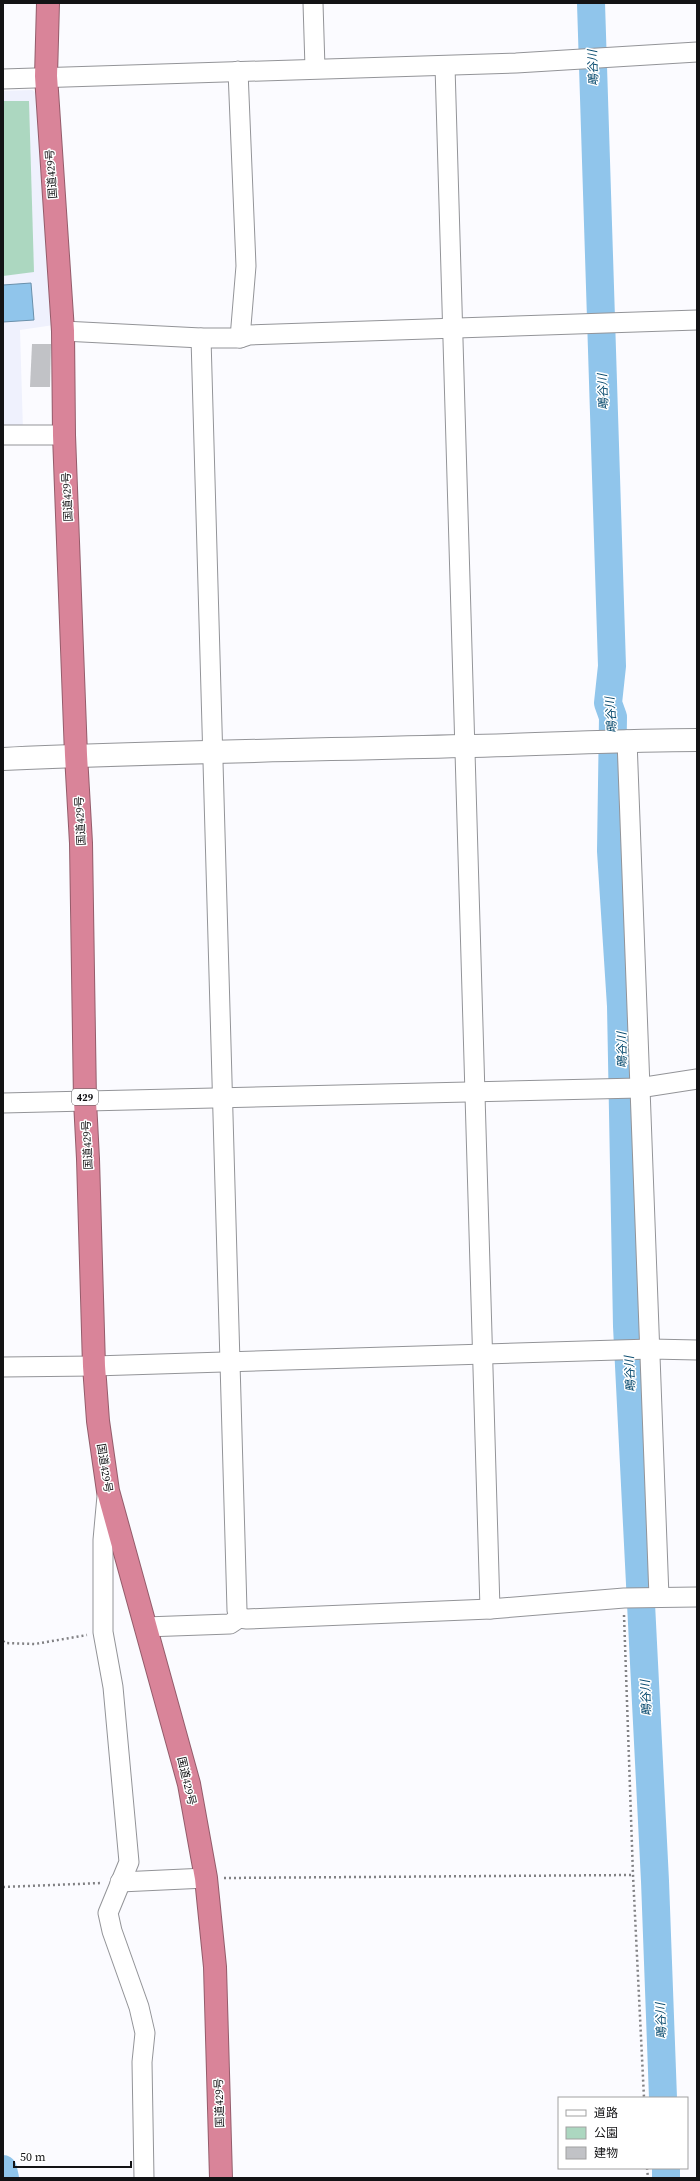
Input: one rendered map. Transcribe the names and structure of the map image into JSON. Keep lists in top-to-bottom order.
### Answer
{
  "streets": {
    "highway": ["国道429号", "429"]
  },
  "water": ["鴫谷川"],
  "legend": ["道路", "公園", "建物"],
  "scale_bar": "50 m"
}
